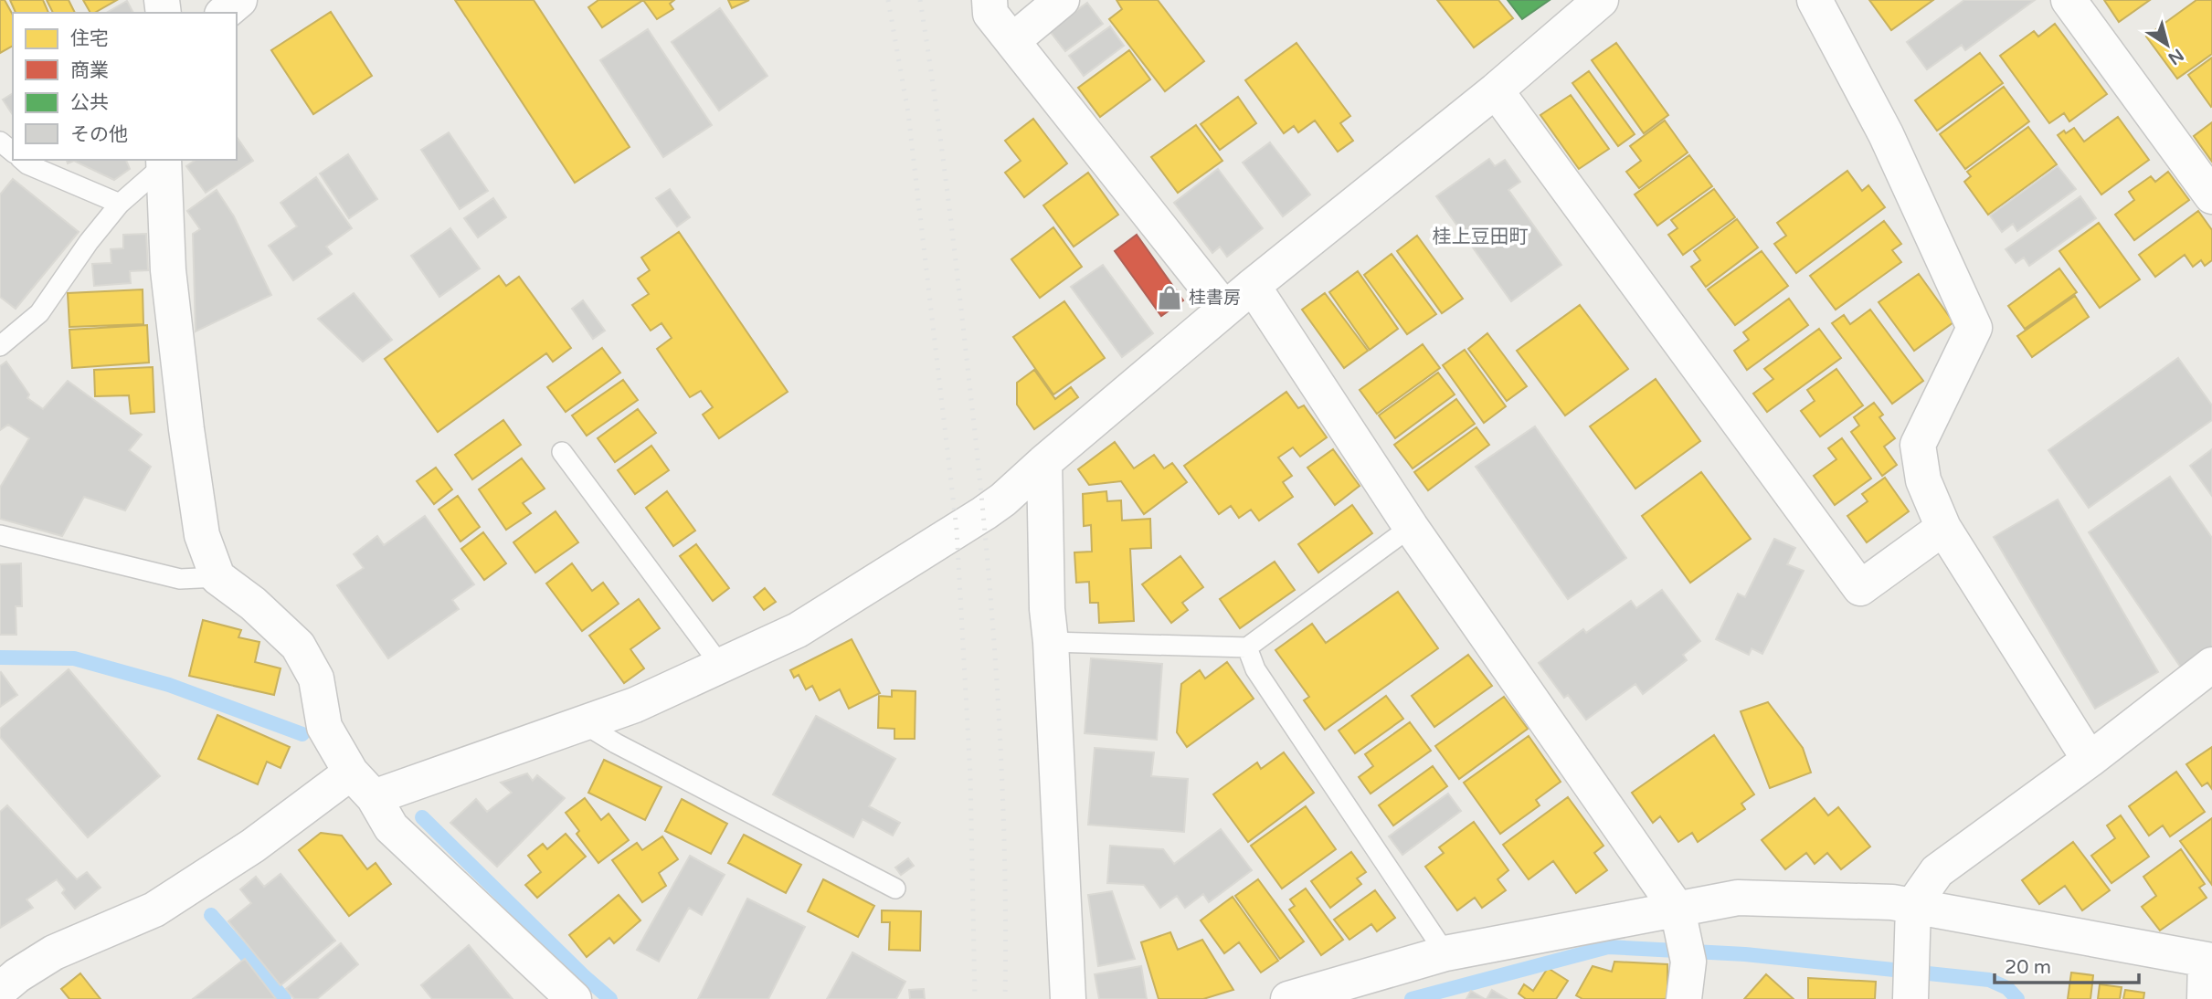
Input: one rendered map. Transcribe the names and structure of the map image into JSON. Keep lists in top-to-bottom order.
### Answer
{
  "districts": ["桂上豆田町"],
  "places": {
    "shop": ["桂書房"]
  },
  "legend": [
    "住宅",
    "商業",
    "公共",
    "その他"
  ],
  "scale_bar": "20 m",
  "north": "bottom right"
}
